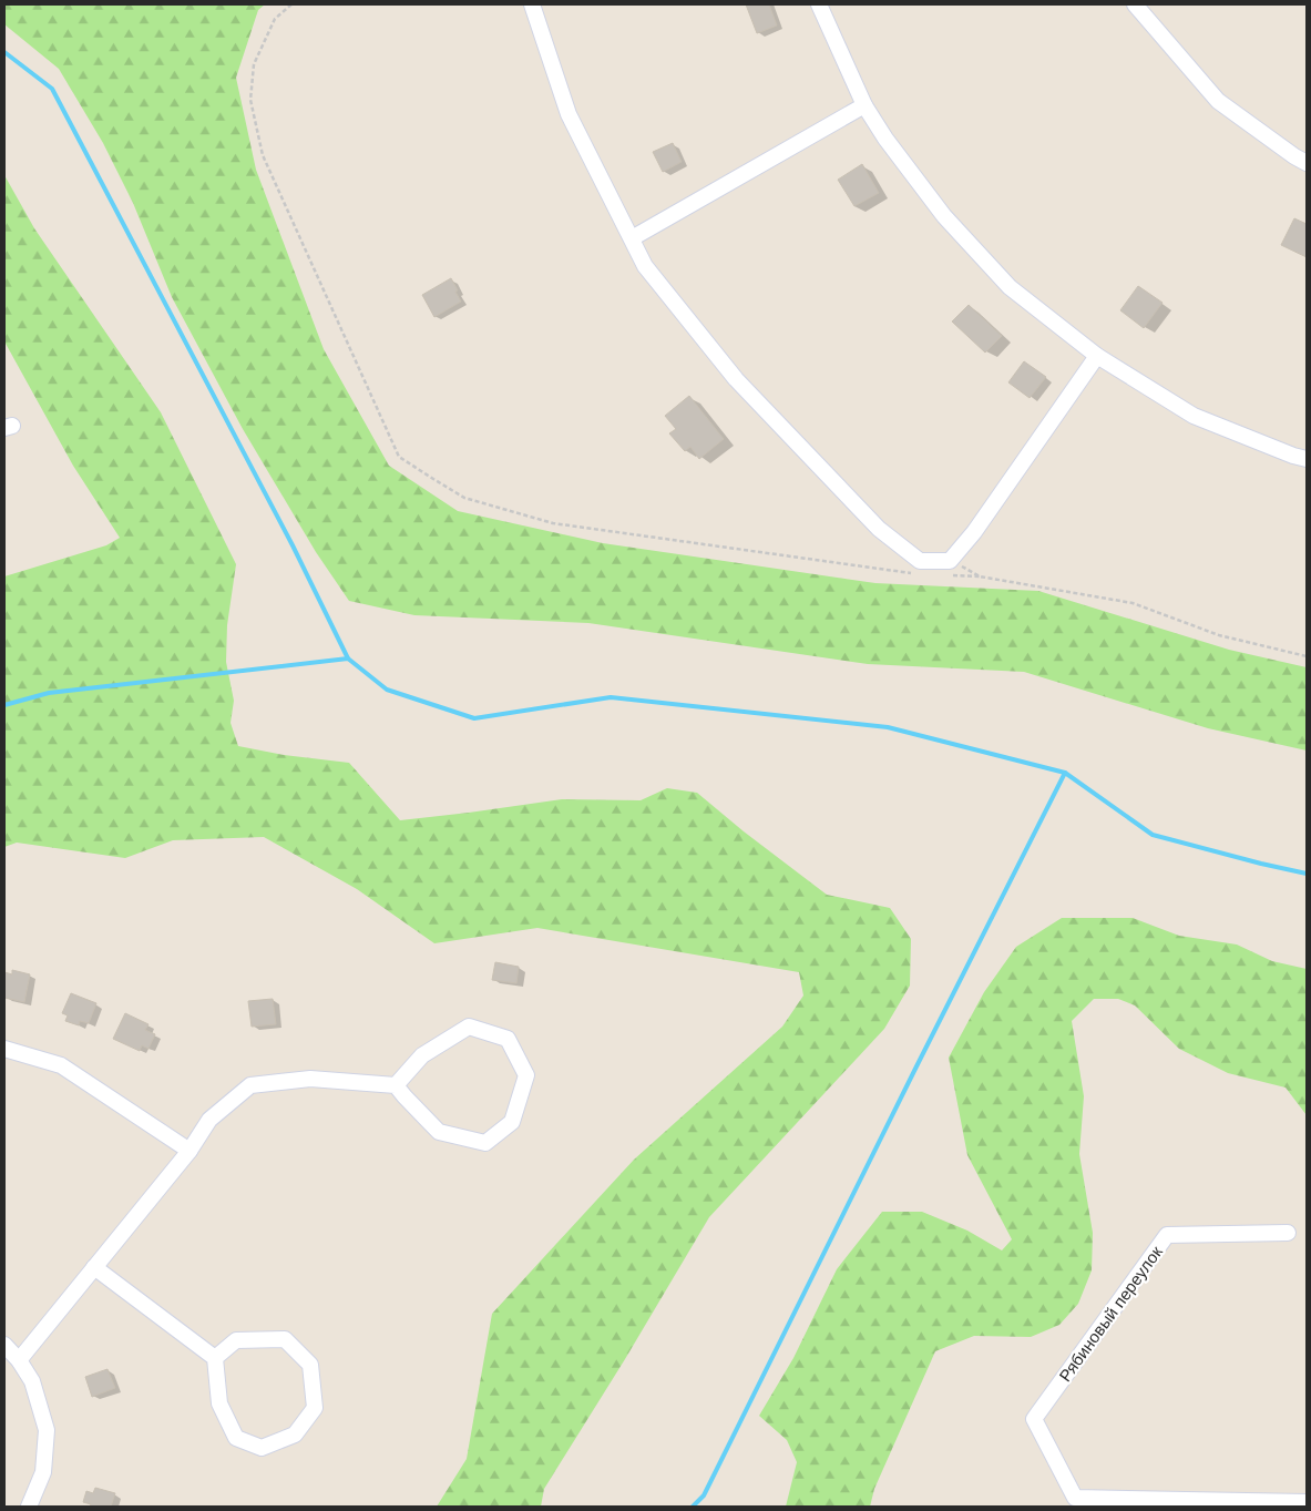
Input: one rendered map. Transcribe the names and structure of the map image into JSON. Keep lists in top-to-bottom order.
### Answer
{
  "streets": {
    "street": ["Рябиновый переулок"]
  }
}
